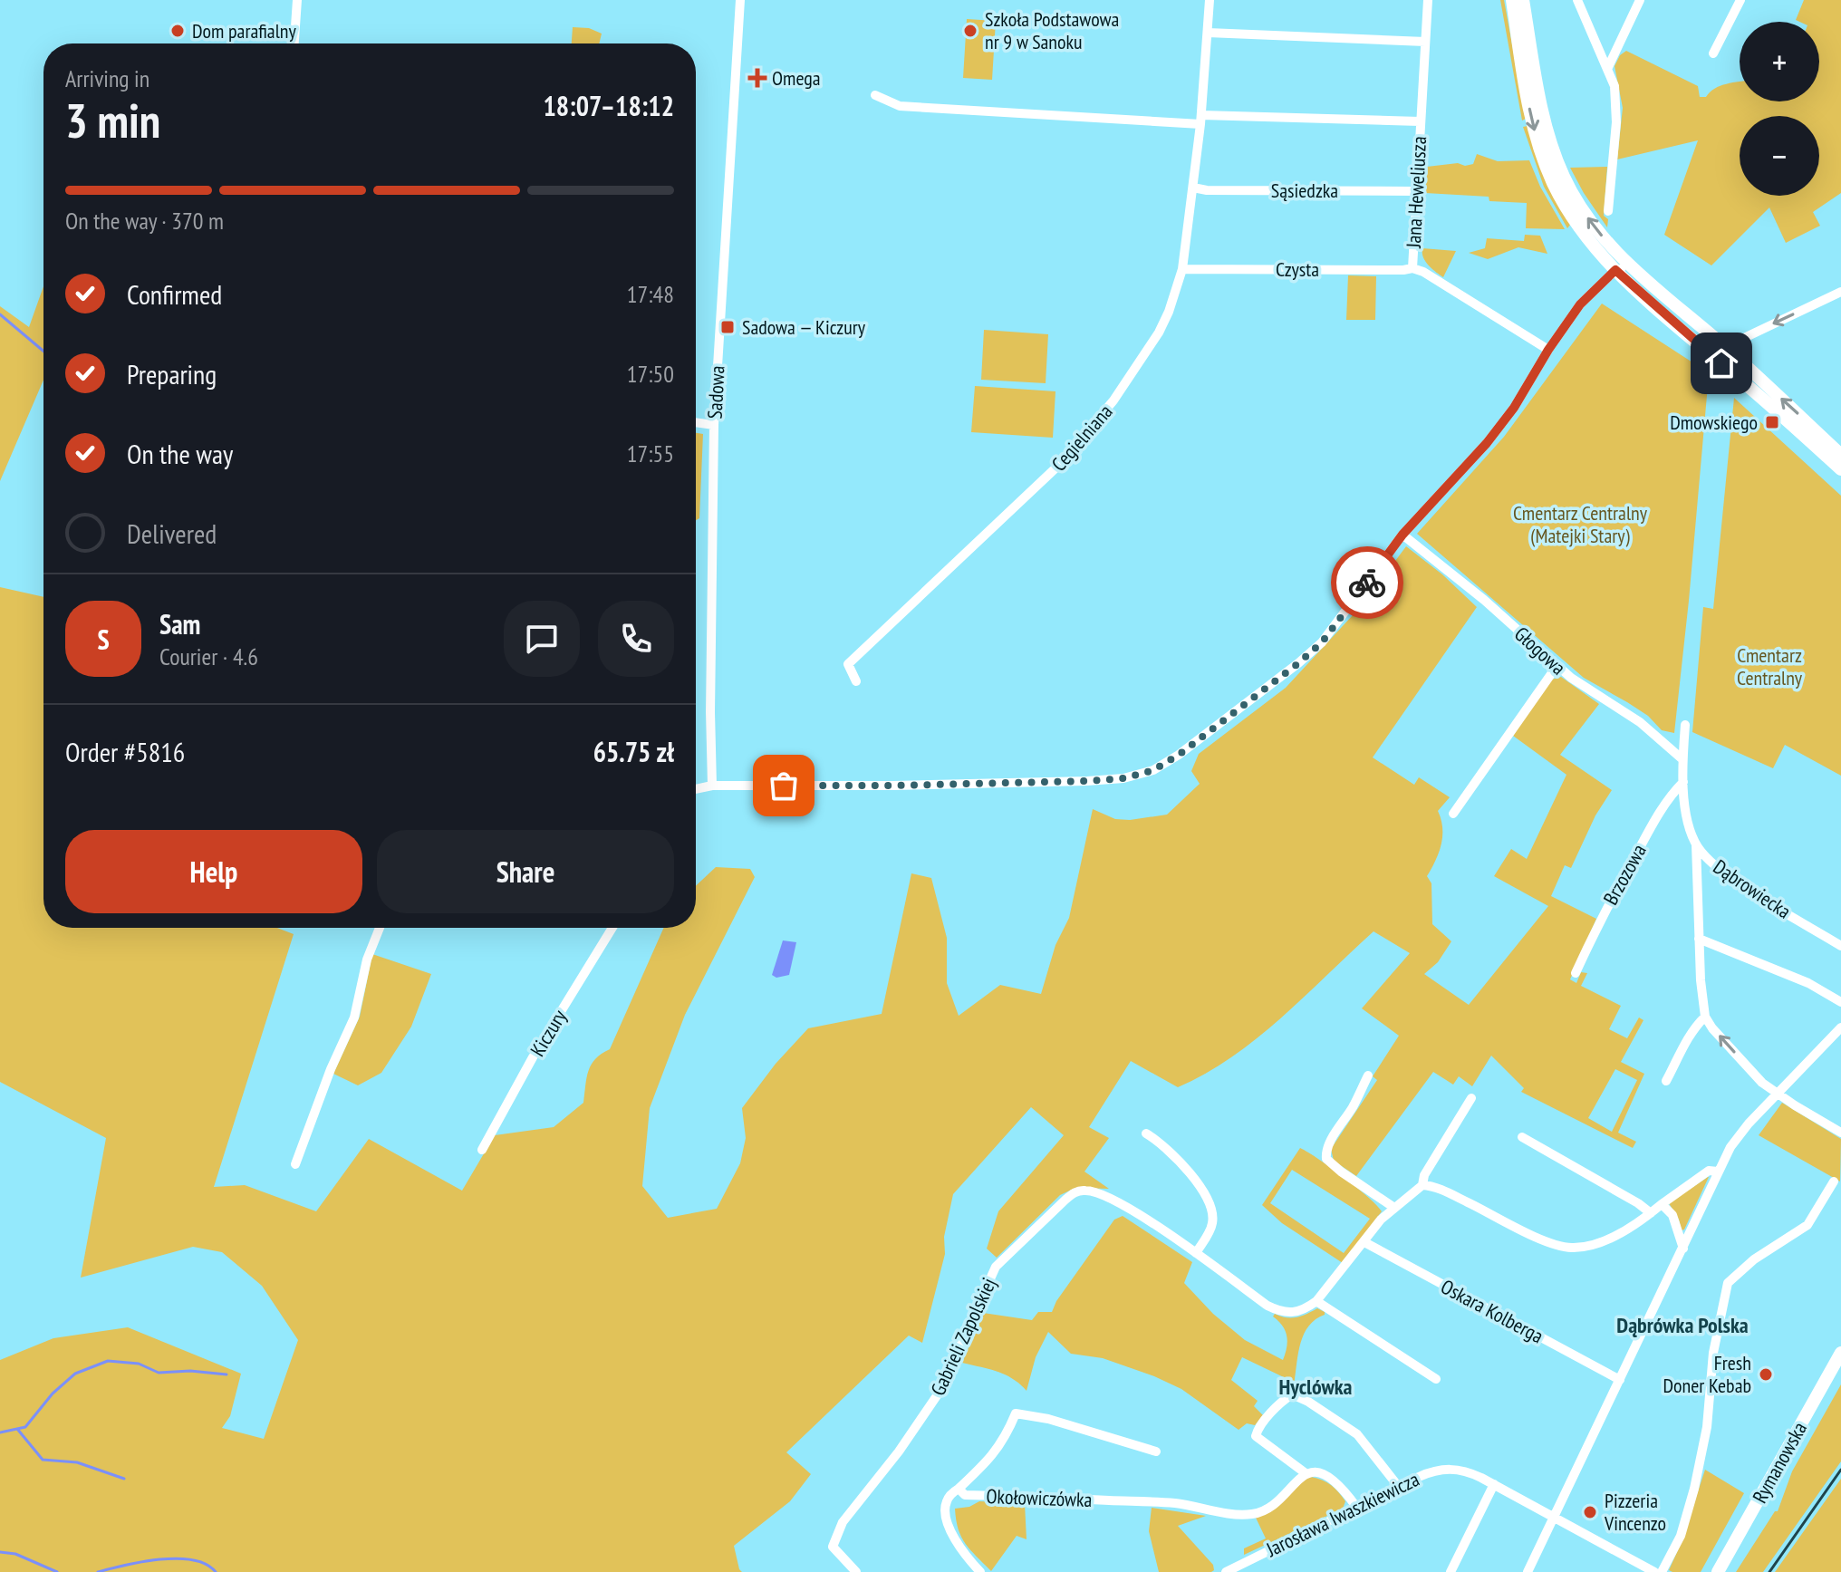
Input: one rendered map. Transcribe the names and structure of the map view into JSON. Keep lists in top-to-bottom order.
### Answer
{
  "streets": {
    "main road": ["Rymanowska"],
    "street": [
      "Sąsiedzka",
      "Jana Heweliusza",
      "Czysta",
      "Sadowa",
      "Cegielniana",
      "Głogowa",
      "Brzozowa",
      "Dąbrowiecka",
      "Kiczury",
      "Oskara Kolberga",
      "Gabrieli Zapolskiej",
      "Okołowiczówka",
      "Jarosława Iwaszkiewicza"
    ]
  },
  "crossings": [
    ["Sąsiedzka", "Jana Heweliusza"],
    ["Sąsiedzka", "Cegielniana"],
    ["Jana Heweliusza", "Czysta"],
    ["Czysta", "Cegielniana"],
    ["Głogowa", "Dąbrowiecka"],
    ["Brzozowa", "Dąbrowiecka"]
  ],
  "districts": ["Dąbrówka Polska", "Hyclówka"],
  "parks": ["Cmentarz Centralny (Matejki Stary)", "Cmentarz Centralny"],
  "places": {
    "other": [
      "Dom parafialny",
      "Szkoła Podstawowa nr 9 w Sanoku",
      "Fresh Doner Kebab",
      "Pizzeria Vincenzo"
    ],
    "health": ["Omega"],
    "transit": ["Sadowa — Kiczury", "Dmowskiego"]
  },
  "page": {
    "map_buttons": ["+", "−"],
    "heading": ["3 min", "Arriving in", "18:07–18:12"],
    "panel": [
      "Sam",
      "Courier · 4.6",
      "Order #5816",
      "65.75 zł"
    ],
    "bar": "On the way · 370 m",
    "list": [
      ["Confirmed", "17:48"],
      ["Preparing", "17:50"],
      ["On the way", "17:55"],
      "Delivered"
    ],
    "round": "S",
    "buttons": ["Help", "Share"]
  }
}
